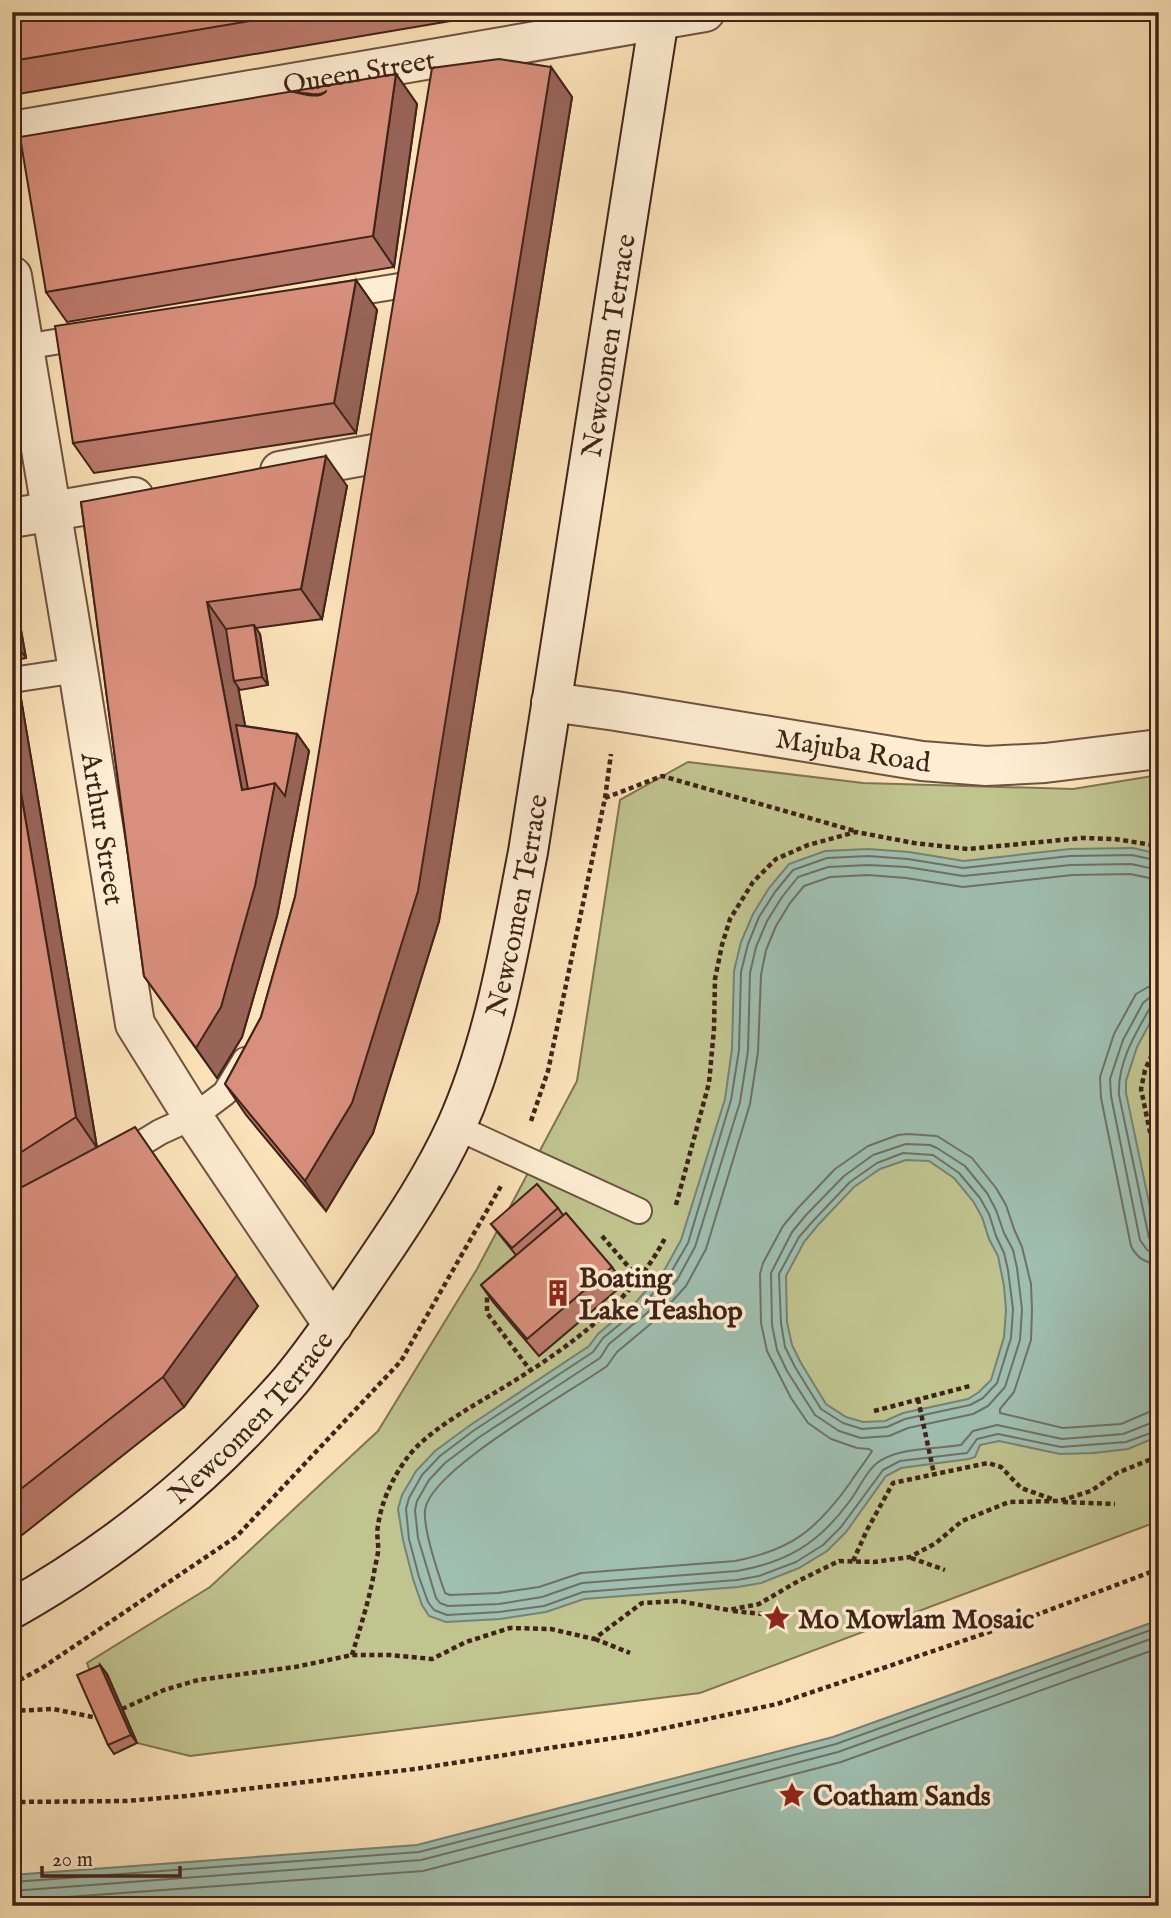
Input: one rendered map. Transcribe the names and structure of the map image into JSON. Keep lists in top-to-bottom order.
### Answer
{
  "streets": {
    "street": [
      "Queen Street",
      "Newcomen Terrace",
      "Majuba Road",
      "Arthur Street"
    ]
  },
  "crossings": [
    ["Queen Street", "Newcomen Terrace"],
    ["Newcomen Terrace", "Majuba Road"],
    ["Newcomen Terrace", "Arthur Street"]
  ],
  "places": {
    "building": ["Boating Lake Teashop"],
    "place": ["Mo Mowlam Mosaic", "Coatham Sands"]
  },
  "scale_bar": "20 m"
}
